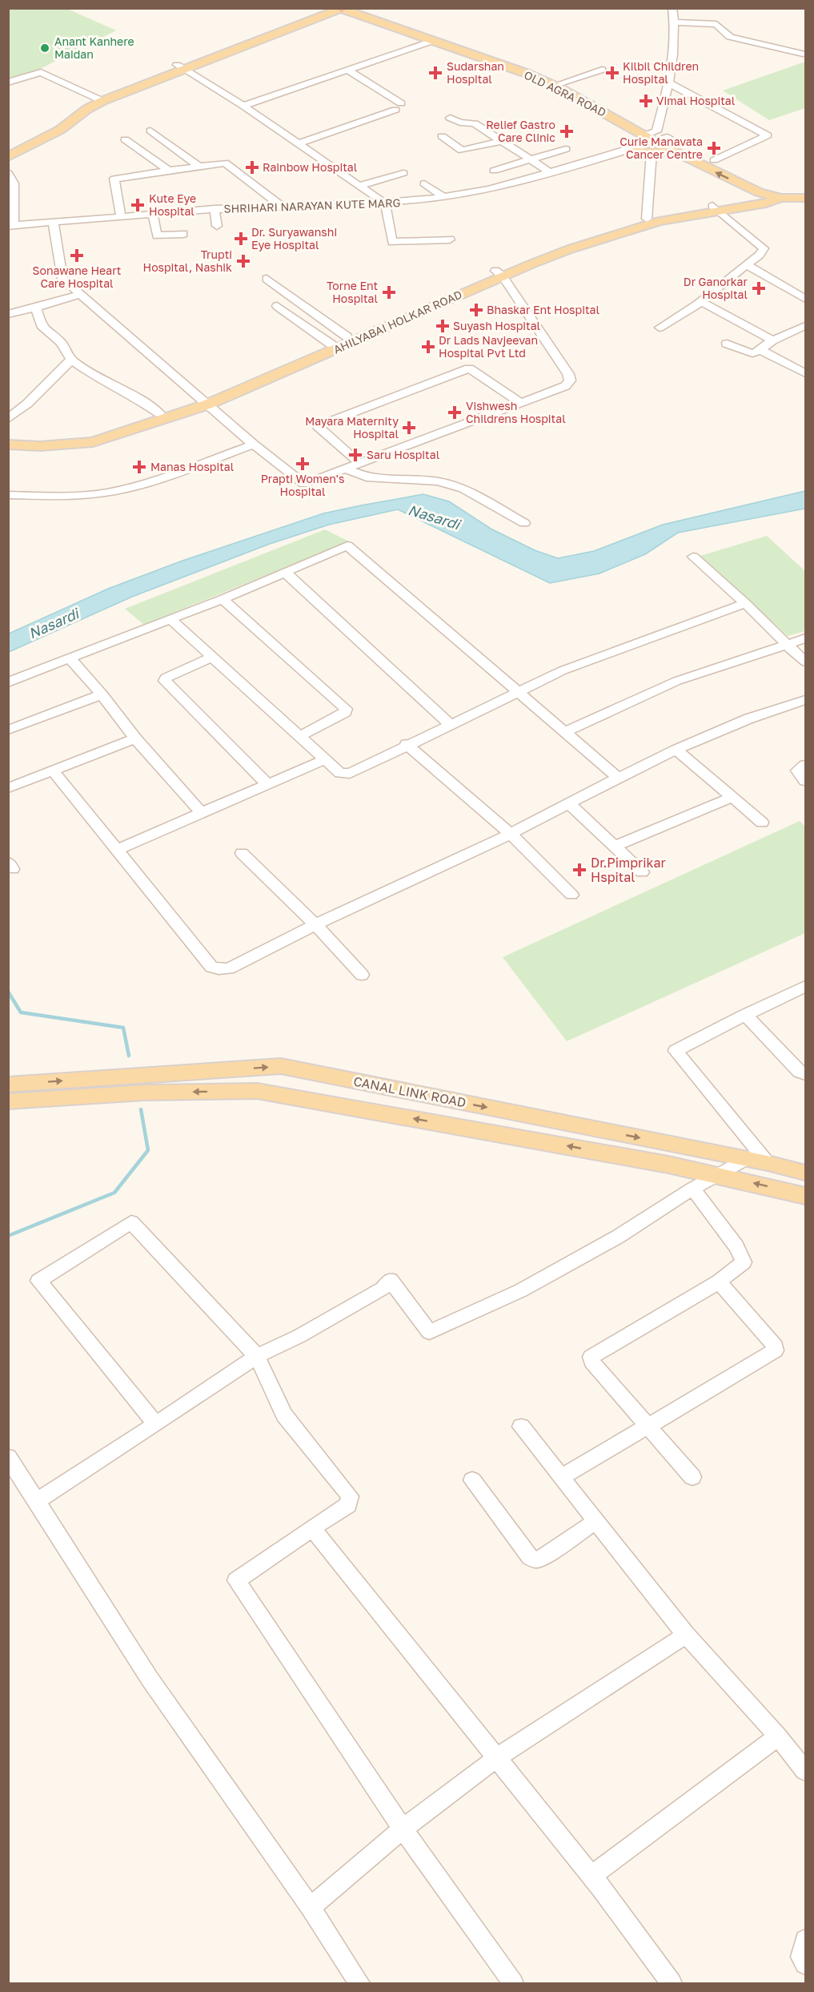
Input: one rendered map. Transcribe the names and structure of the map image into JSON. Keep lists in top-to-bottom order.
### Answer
{
  "streets": {
    "main road": ["OLD AGRA ROAD", "AHILYABAI HOLKAR ROAD", "CANAL LINK ROAD"],
    "street": ["SHRIHARI NARAYAN KUTE MARG"]
  },
  "crossings": [
    ["OLD AGRA ROAD", "AHILYABAI HOLKAR ROAD"]
  ],
  "water": ["Nasardi"],
  "places": {
    "other": ["Anant Kanhere Maidan"],
    "health": [
      "Sudarshan Hospital",
      "Kilbil Children Hospital",
      "Vimal Hospital",
      "Relief Gastro Care Clinic",
      "Curie Manavata Cancer Centre",
      "Rainbow Hospital",
      "Kute Eye Hospital",
      "Dr. Suryawanshi Eye Hospital",
      "Sonawane Heart Care Hospital",
      "Trupti Hospital, Nashik",
      "Dr Ganorkar Hospital",
      "Torne Ent Hospital",
      "Bhaskar Ent Hospital",
      "Suyash Hospital",
      "Dr Lads Navjeevan Hospital Pvt Ltd",
      "Vishwesh Childrens Hospital",
      "Mayara Maternity Hospital",
      "Saru Hospital",
      "Prapti Women's Hospital",
      "Manas Hospital",
      "Dr.Pimprikar Hspital"
    ]
  }
}
